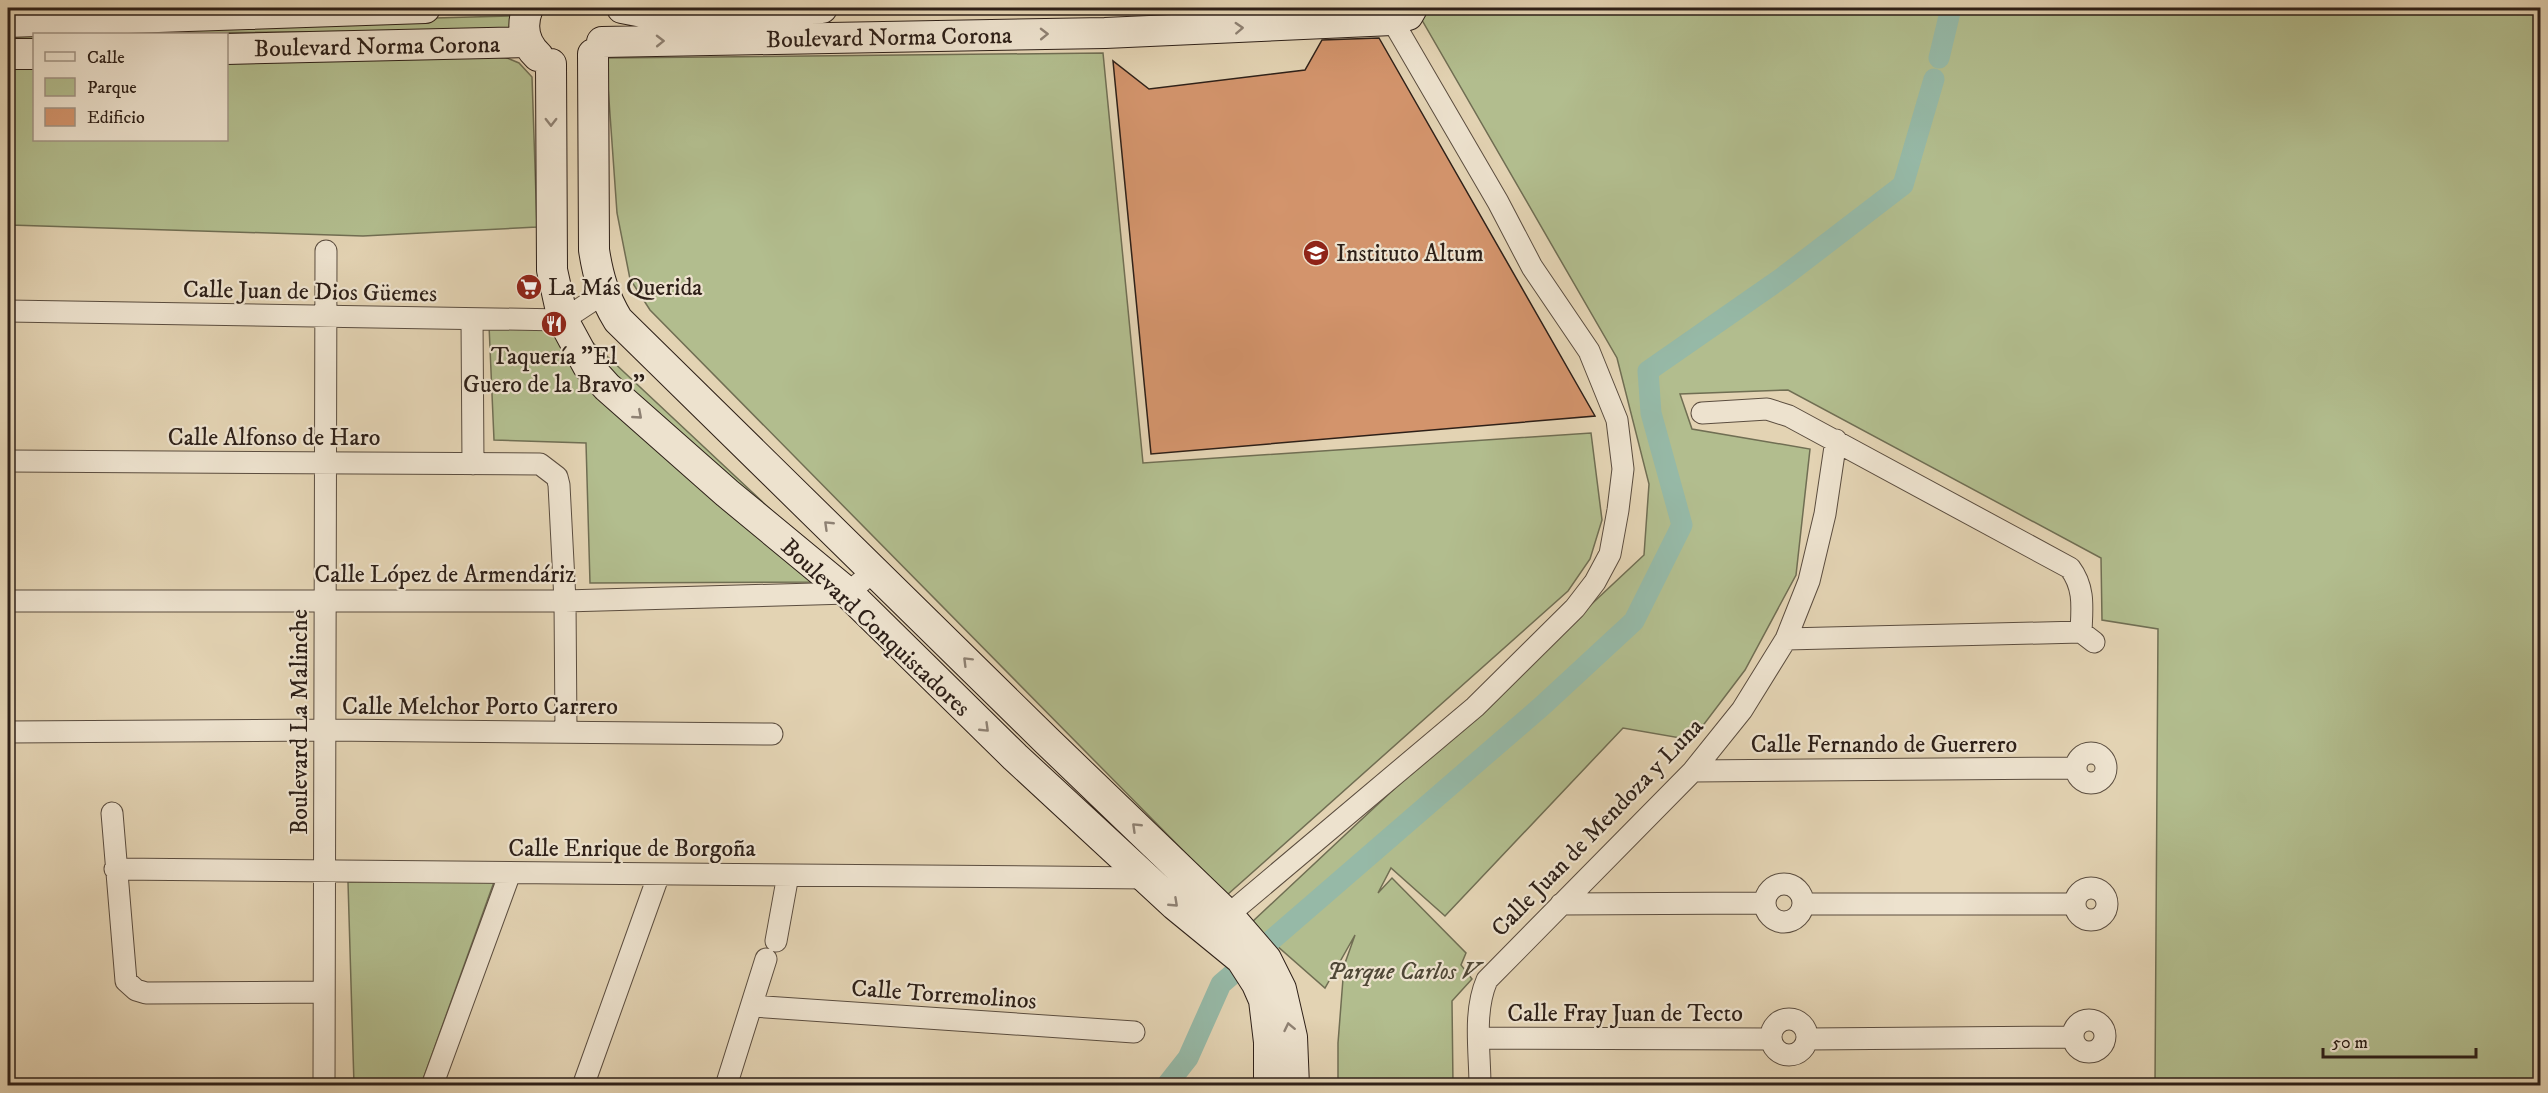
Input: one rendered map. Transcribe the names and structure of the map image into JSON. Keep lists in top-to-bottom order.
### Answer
{
  "streets": {
    "street": [
      "Boulevard Norma Corona",
      "Calle Juan de Dios Güemes",
      "Calle Alfonso de Haro",
      "Calle López de Armendáriz",
      "Boulevard Conquistadores",
      "Calle Melchor Porto Carrero",
      "Boulevard La Malinche",
      "Calle Fernando de Guerrero",
      "Calle Juan de Mendoza y Luna",
      "Calle Enrique de Borgoña",
      "Calle Torremolinos",
      "Calle Fray Juan de Tecto"
    ]
  },
  "crossings": [
    ["Boulevard Norma Corona", "Boulevard Conquistadores"],
    ["Calle Juan de Dios Güemes", "Boulevard Conquistadores"],
    ["Calle Juan de Dios Güemes", "Boulevard La Malinche"],
    ["Calle Alfonso de Haro", "Calle López de Armendáriz"],
    ["Calle Alfonso de Haro", "Boulevard La Malinche"],
    ["Calle López de Armendáriz", "Boulevard Conquistadores"],
    ["Calle López de Armendáriz", "Boulevard La Malinche"],
    ["Boulevard Conquistadores", "Calle Enrique de Borgoña"],
    ["Calle Melchor Porto Carrero", "Boulevard La Malinche"],
    ["Boulevard La Malinche", "Calle Enrique de Borgoña"],
    ["Calle Fernando de Guerrero", "Calle Juan de Mendoza y Luna"],
    ["Calle Juan de Mendoza y Luna", "Calle Fray Juan de Tecto"]
  ],
  "one_way": ["Boulevard Norma Corona"],
  "parks": ["Parque Carlos V"],
  "places": {
    "school or university": ["Instituto Altum"],
    "supermarket": ["La Más Querida"],
    "restaurant": ["Taquería \"El Guero de la Bravo\""]
  },
  "legend": ["Calle", "Parque", "Edificio"],
  "scale_bar": "50 m"
}
